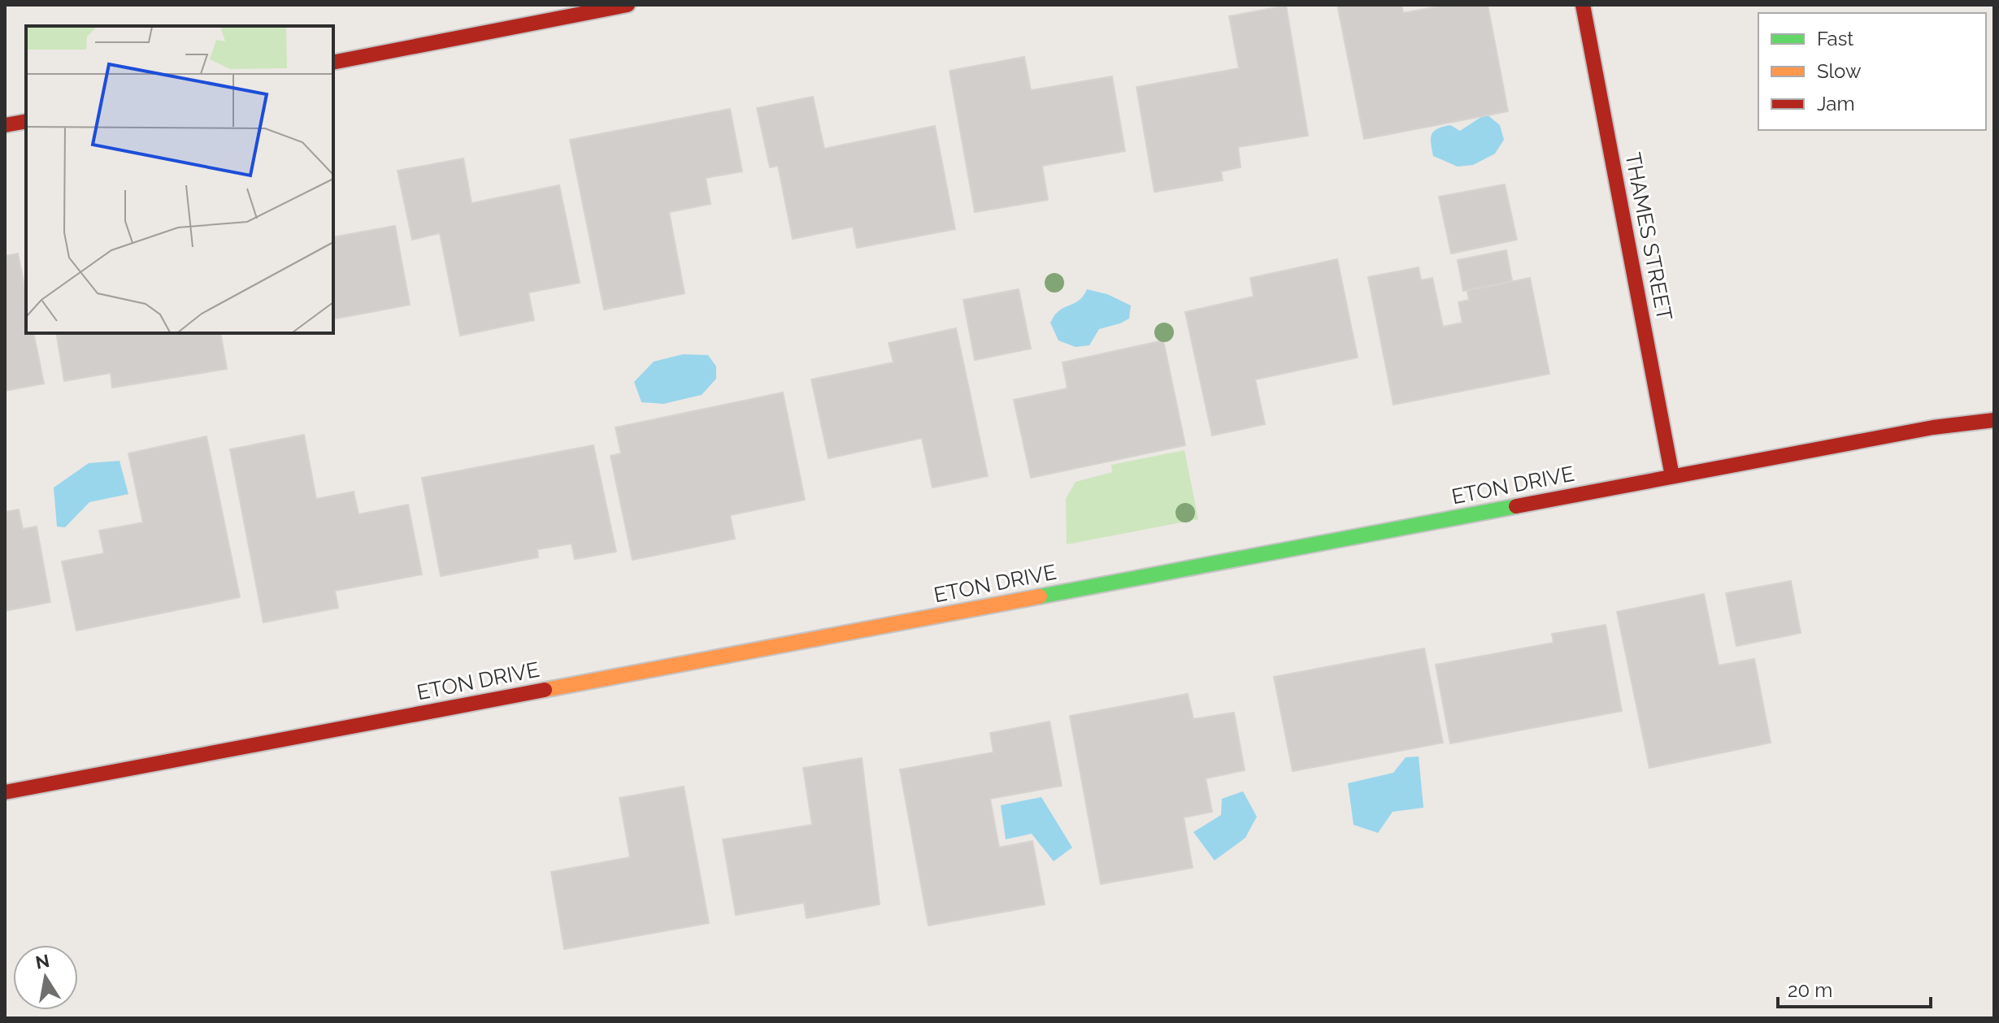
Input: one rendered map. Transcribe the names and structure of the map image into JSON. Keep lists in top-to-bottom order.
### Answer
{
  "streets": {
    "street": ["THAMES STREET", "ETON DRIVE"]
  },
  "crossings": [
    ["THAMES STREET", "ETON DRIVE"]
  ],
  "legend": ["Fast", "Slow", "Jam"],
  "scale_bar": "20 m",
  "north": "top"
}
